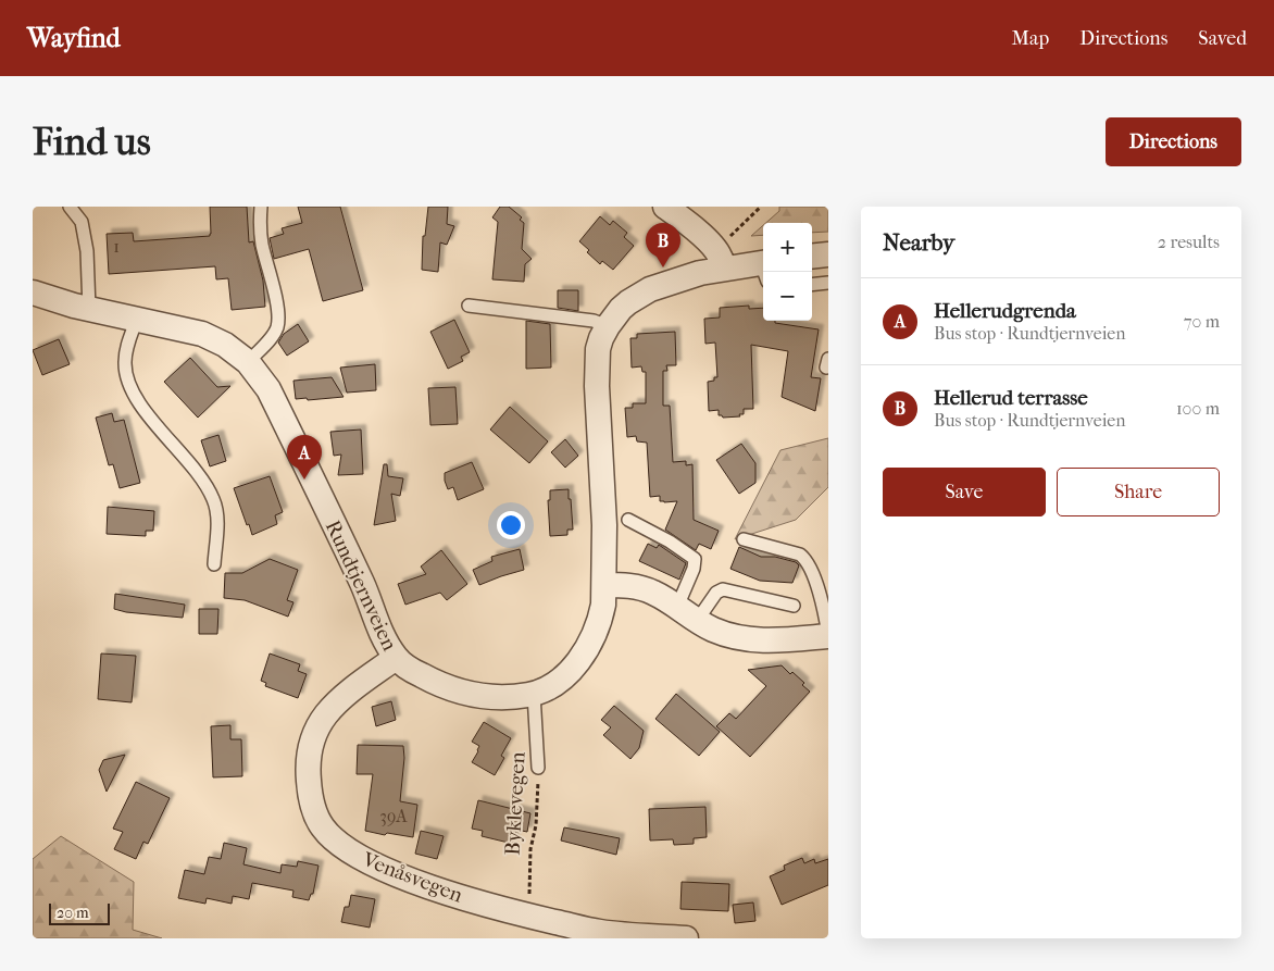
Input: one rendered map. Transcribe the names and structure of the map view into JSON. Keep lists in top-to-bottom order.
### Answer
{
  "streets": {
    "street": ["Rundtjernveien", "Venåsvegen"],
    "lane": ["Byklevegen"]
  },
  "crossings": [
    ["Rundtjernveien", "Byklevegen"],
    ["Rundtjernveien", "Venåsvegen"],
    ["Byklevegen", "Venåsvegen"]
  ],
  "house_numbers": ["1", "39A"],
  "scale_bar": "20 m",
  "page": {
    "header": "Wayfind",
    "nav": ["Map", "Directions", "Saved"],
    "buttons": [
      "Directions",
      ["Save", "Share"]
    ],
    "title": "Find us",
    "heading": ["Nearby", "2 results"],
    "map_buttons": ["+", "−"],
    "pins": ["B", "A"],
    "list": [
      {
        "mark": "A",
        "name": "Hellerudgrenda",
        "note": "Bus stop · Rundtjernveien",
        "value": "70 m"
      },
      {
        "mark": "B",
        "name": "Hellerud terrasse",
        "note": "Bus stop · Rundtjernveien",
        "value": "100 m"
      }
    ],
    "scale": "20 m"
  }
}
